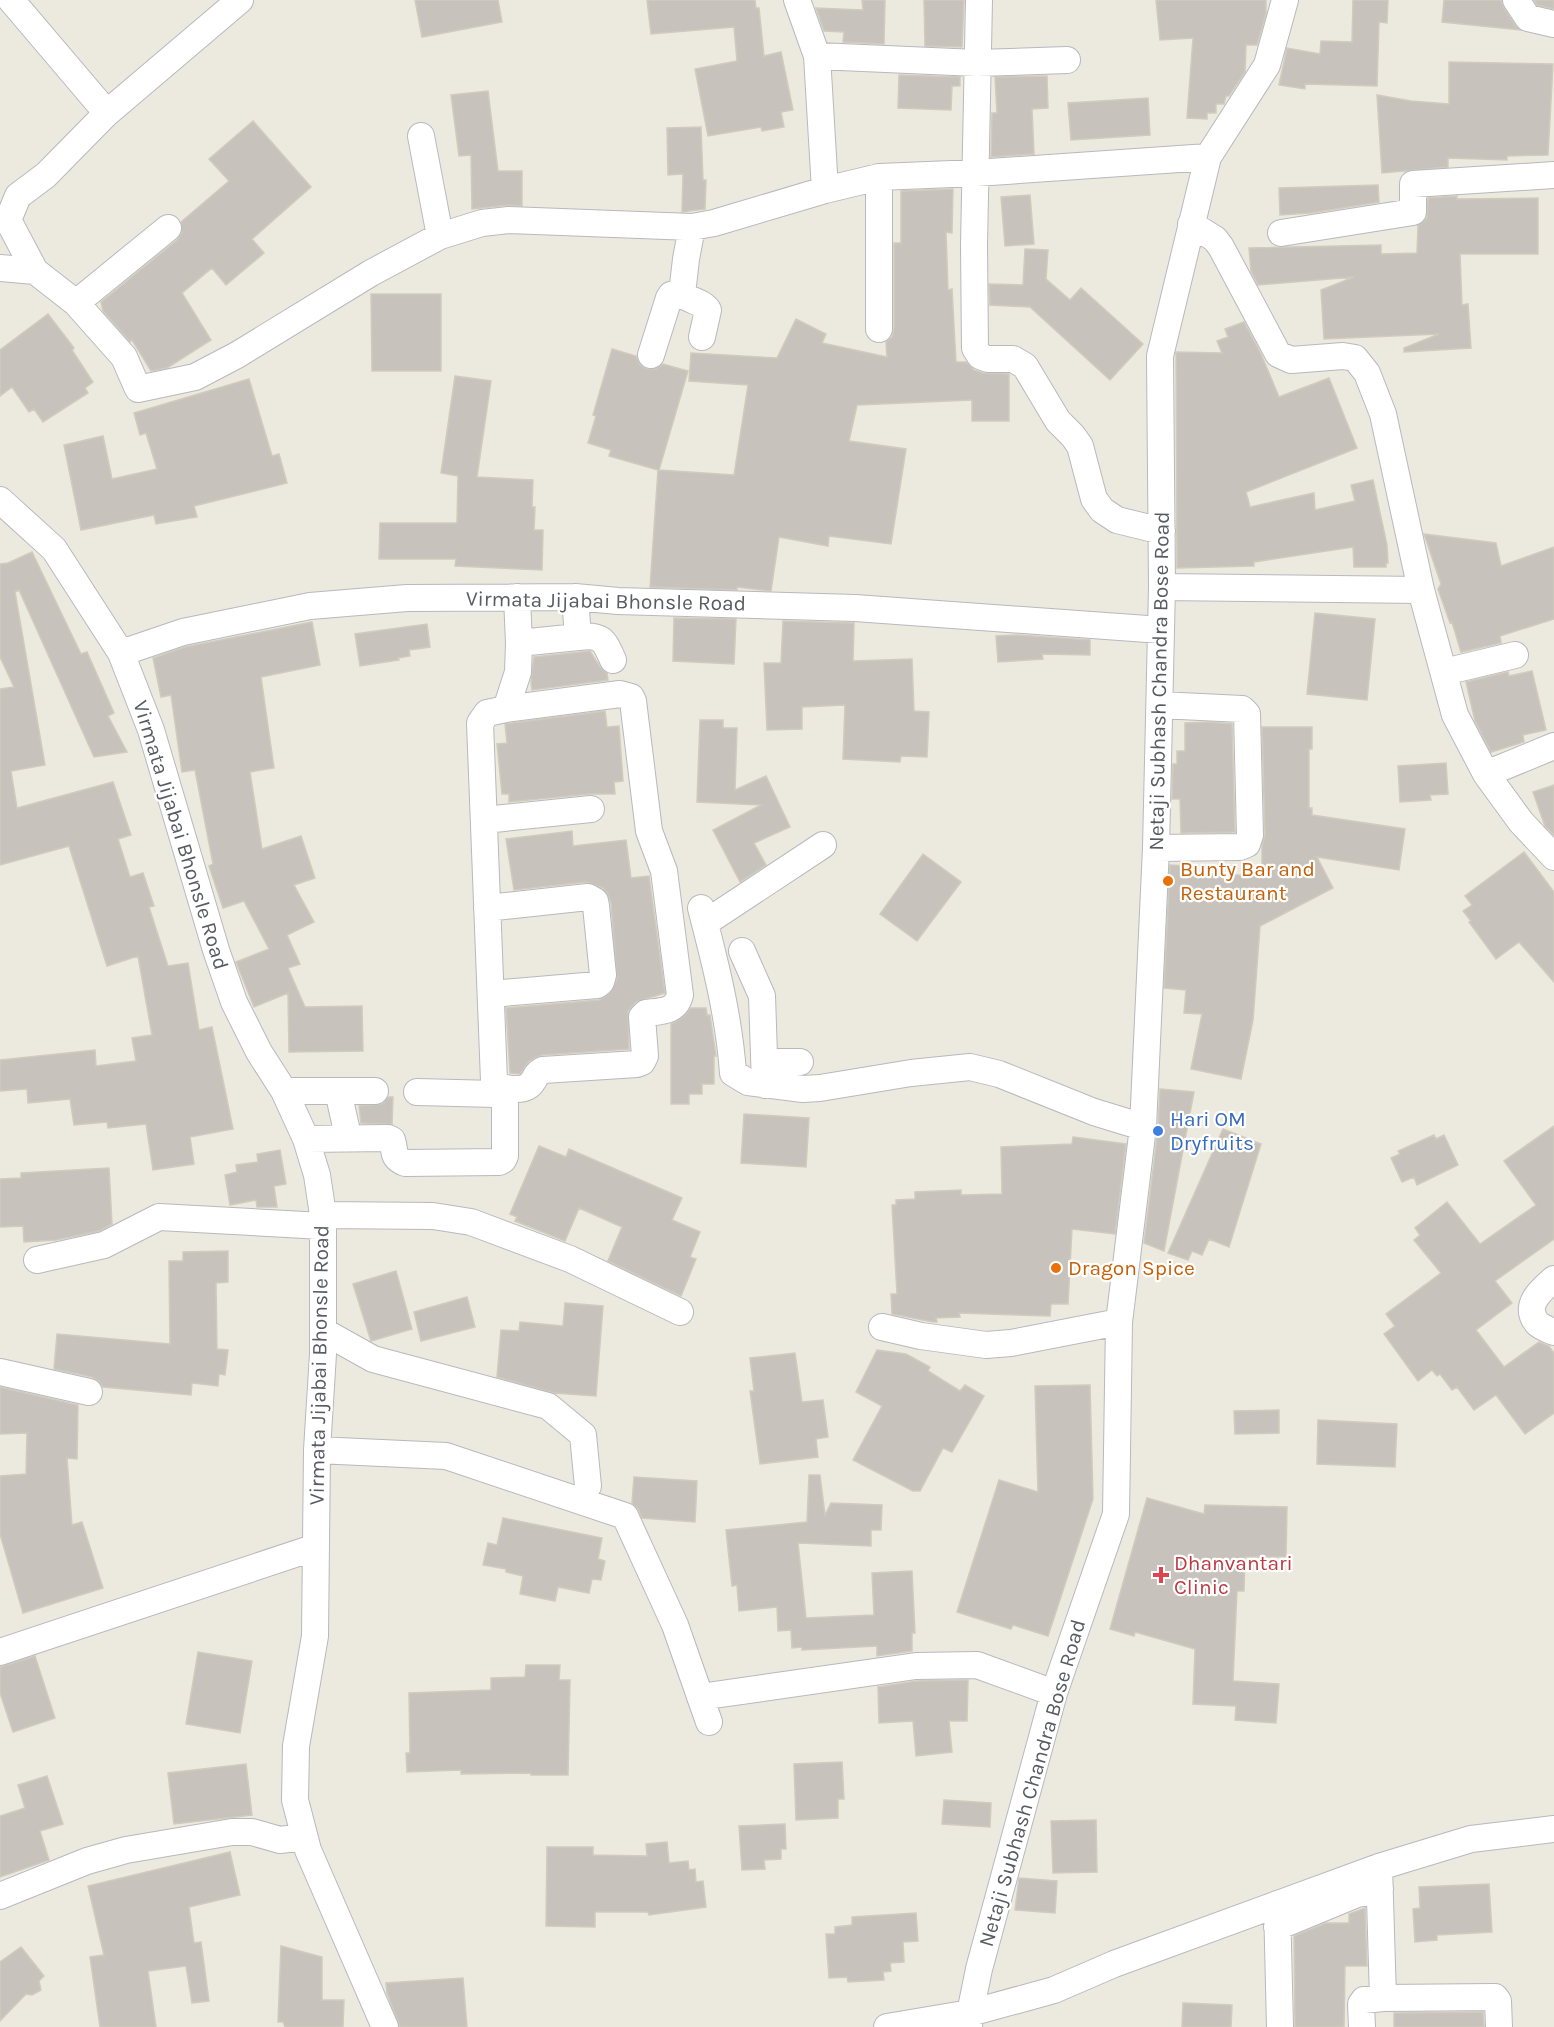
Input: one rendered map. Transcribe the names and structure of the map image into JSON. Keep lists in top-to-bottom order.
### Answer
{
  "streets": {
    "street": ["Virmata Jijabai Bhonsle Road", "Netaji Subhash Chandra Bose Road"]
  },
  "crossings": [
    ["Virmata Jijabai Bhonsle Road", "Netaji Subhash Chandra Bose Road"]
  ],
  "places": {
    "other": ["Bunty Bar and Restaurant", "Hari OM Dryfruits", "Dragon Spice"],
    "health": ["Dhanvantari Clinic"]
  }
}
